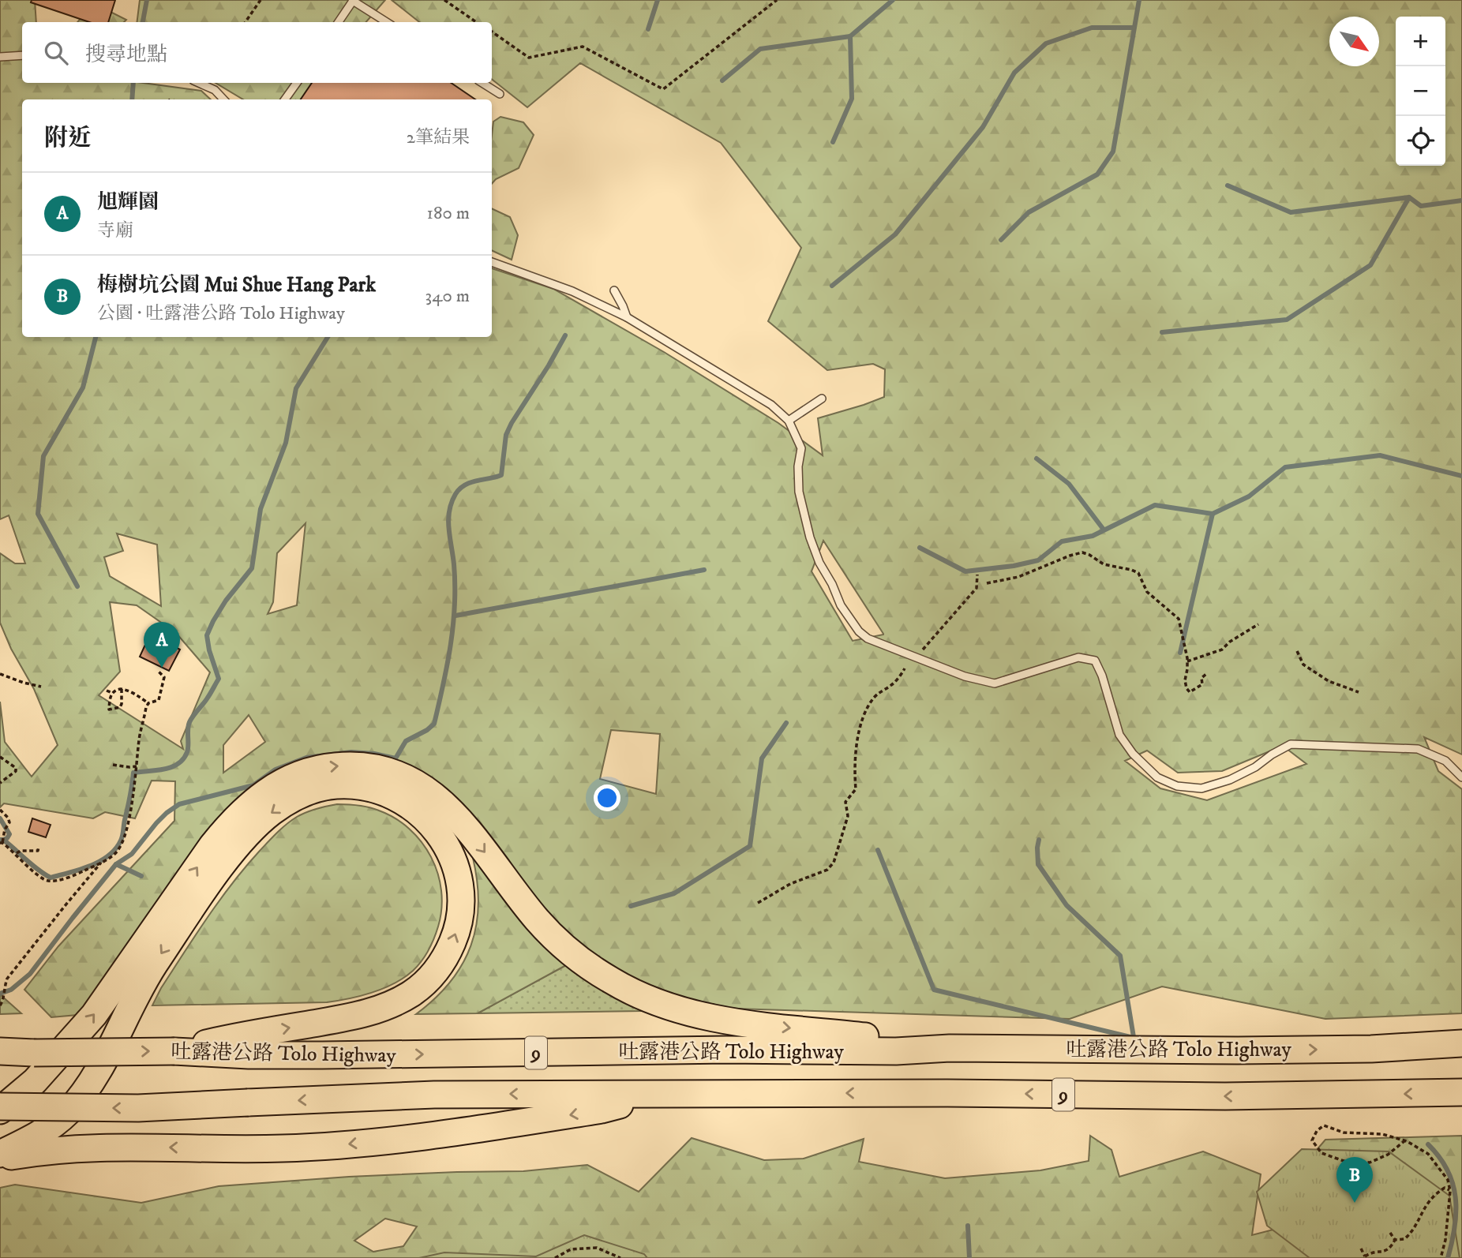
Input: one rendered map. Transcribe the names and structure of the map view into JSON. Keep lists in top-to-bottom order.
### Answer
{
  "streets": {
    "highway": ["吐露港公路 Tolo Highway", "9"]
  },
  "north": "bottom right",
  "page": {
    "map_buttons": ["+", "−"],
    "search": "搜尋地點",
    "heading": ["附近", "2筆結果"],
    "list": [
      {
        "mark": "A",
        "name": "旭輝園",
        "note": "寺廟",
        "value": "180 m"
      },
      {
        "mark": "B",
        "name": "梅樹坑公園 Mui Shue Hang Park",
        "note": "公園 · 吐露港公路 Tolo Highway",
        "value": "340 m"
      }
    ],
    "pins": ["A", "B"]
  }
}
